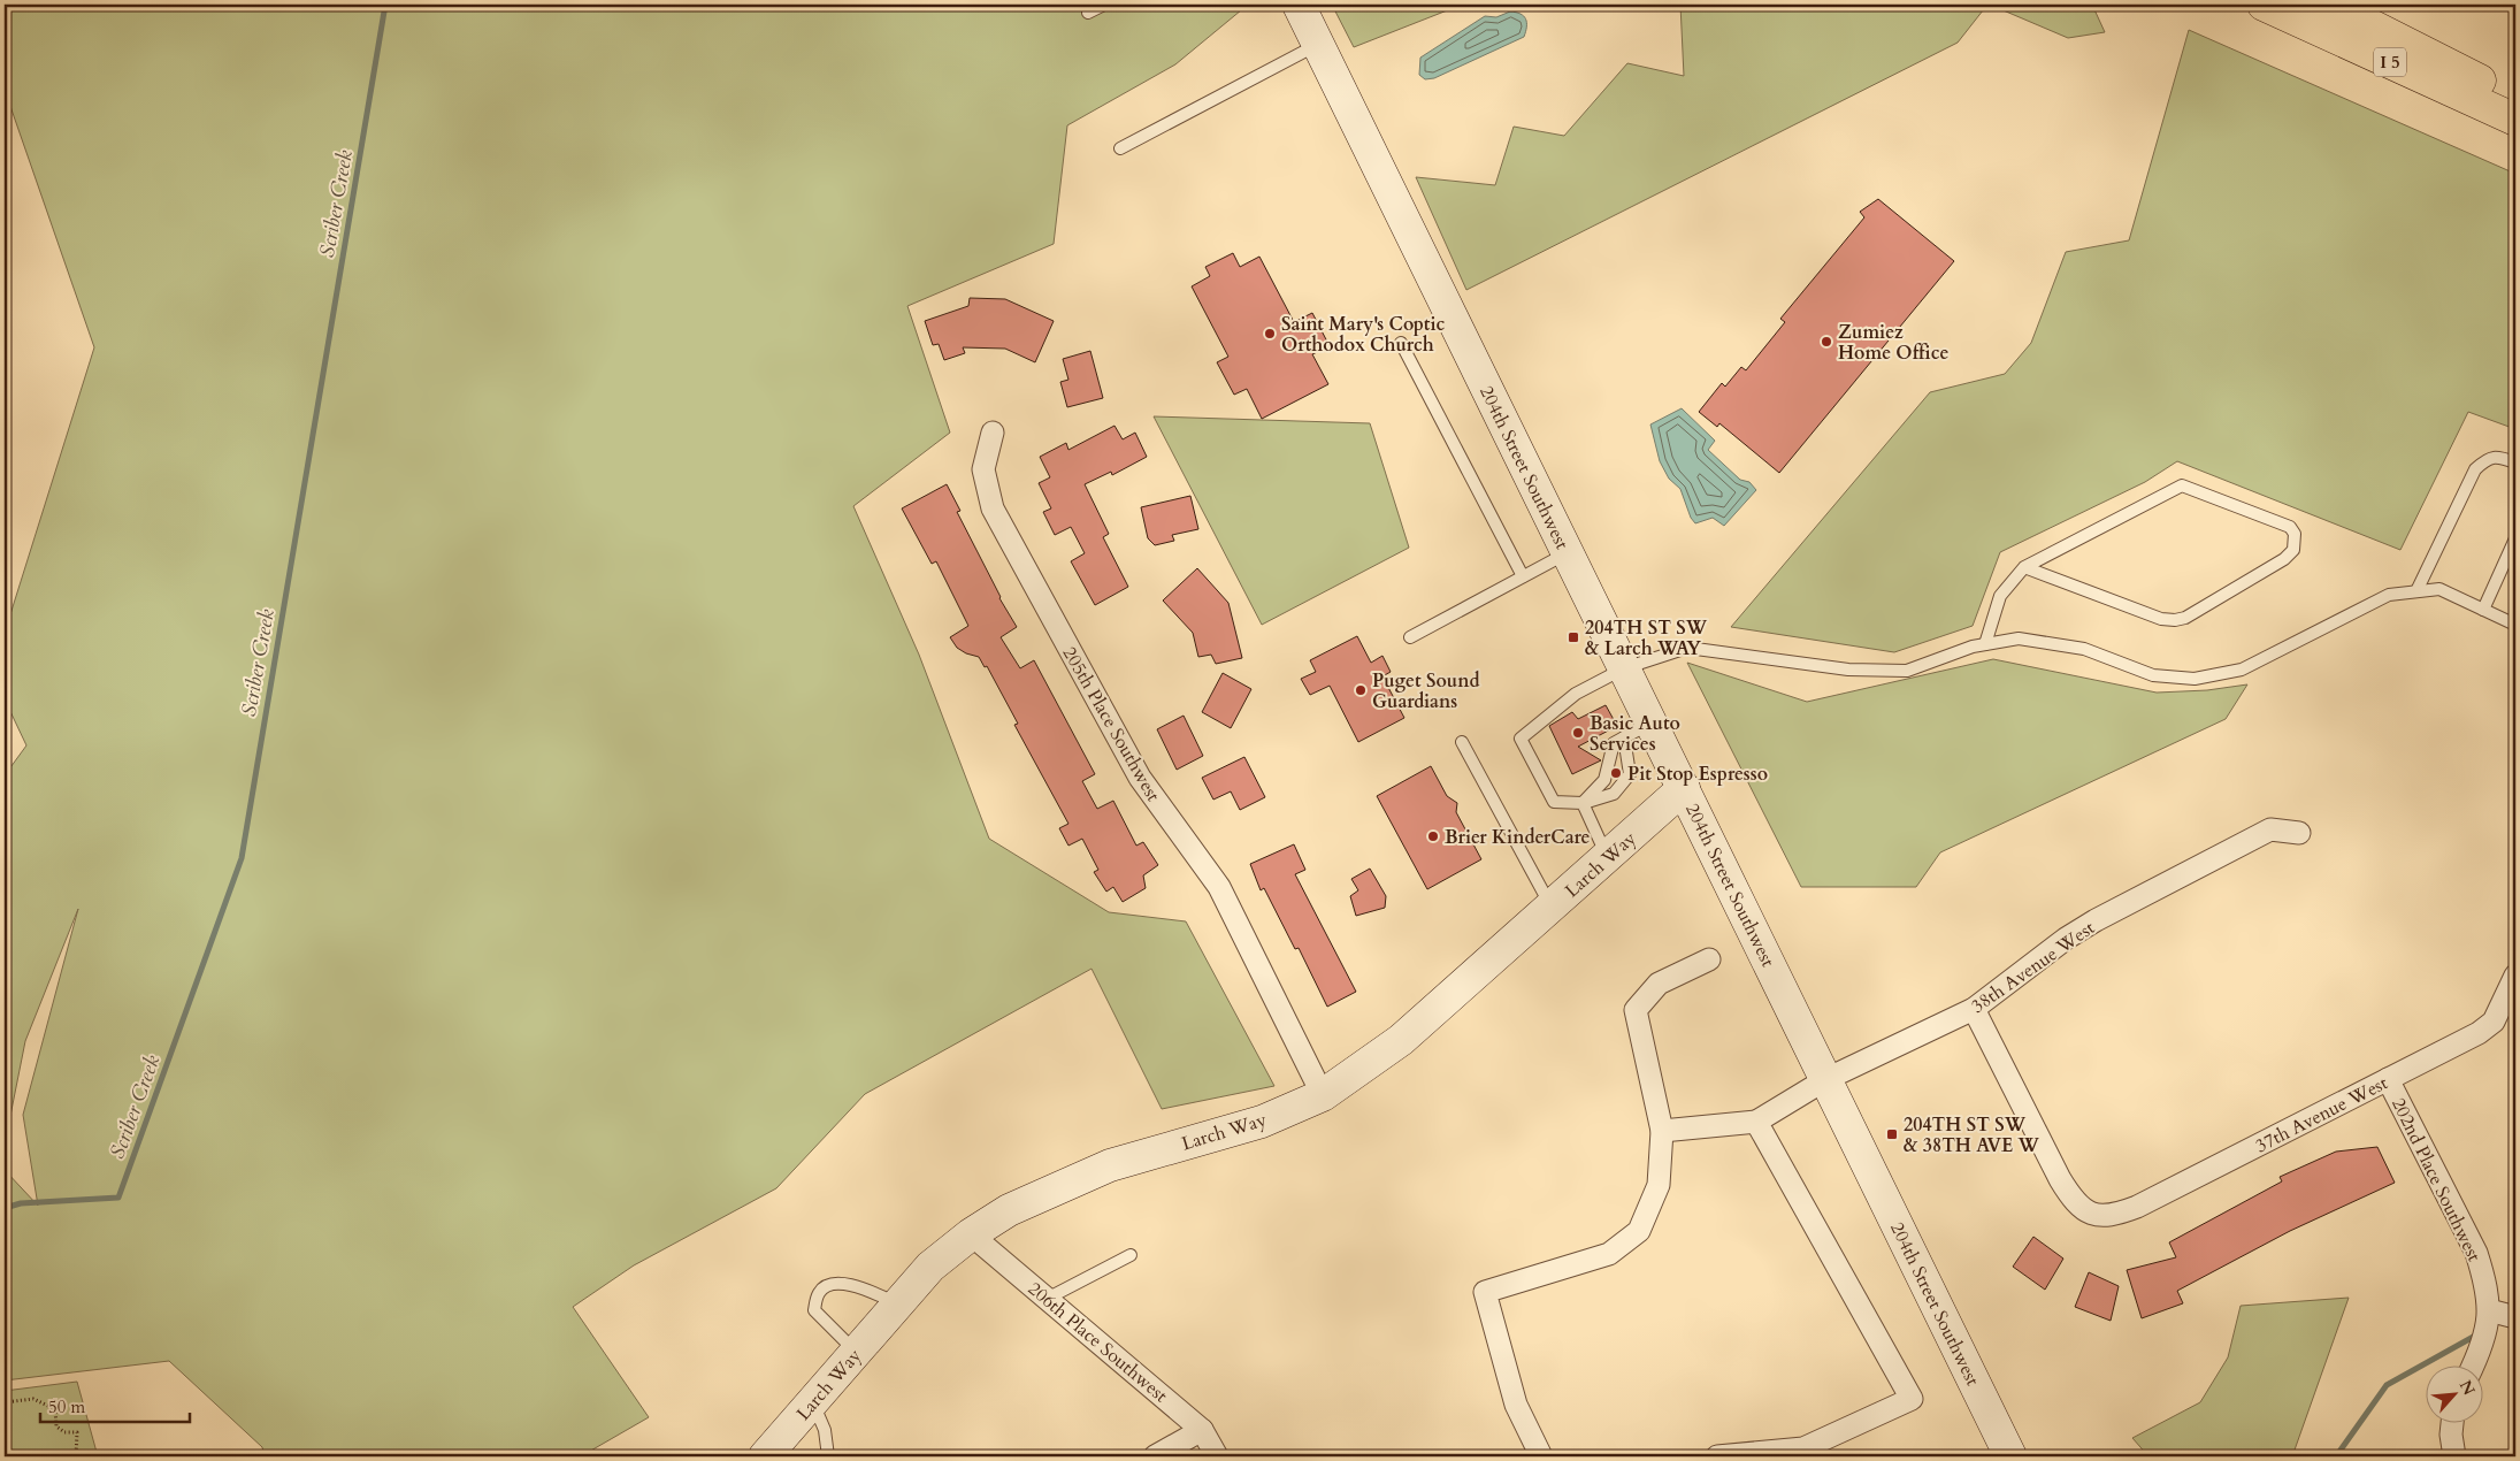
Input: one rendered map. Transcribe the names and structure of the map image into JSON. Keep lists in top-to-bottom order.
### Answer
{
  "streets": {
    "highway": ["I 5"],
    "street": [
      "204th Street Southwest",
      "205th Place Southwest",
      "Larch Way",
      "38th Avenue West",
      "37th Avenue West",
      "202nd Place Southwest",
      "206th Place Southwest"
    ]
  },
  "crossings": [
    ["204th Street Southwest", "Larch Way"],
    ["204th Street Southwest", "38th Avenue West"],
    ["205th Place Southwest", "Larch Way"],
    ["Larch Way", "206th Place Southwest"],
    ["38th Avenue West", "37th Avenue West"],
    ["37th Avenue West", "202nd Place Southwest"]
  ],
  "water": ["Scriber Creek"],
  "places": {
    "other": [
      "Saint Mary's Coptic Orthodox Church",
      "Zumiez Home Office",
      "Puget Sound Guardians",
      "Basic Auto Services",
      "Pit Stop Espresso",
      "Brier KinderCare"
    ],
    "transit": ["204TH ST SW & Larch WAY", "204TH ST SW & 38TH AVE W"]
  },
  "scale_bar": "50 m",
  "north": "top right"
}
